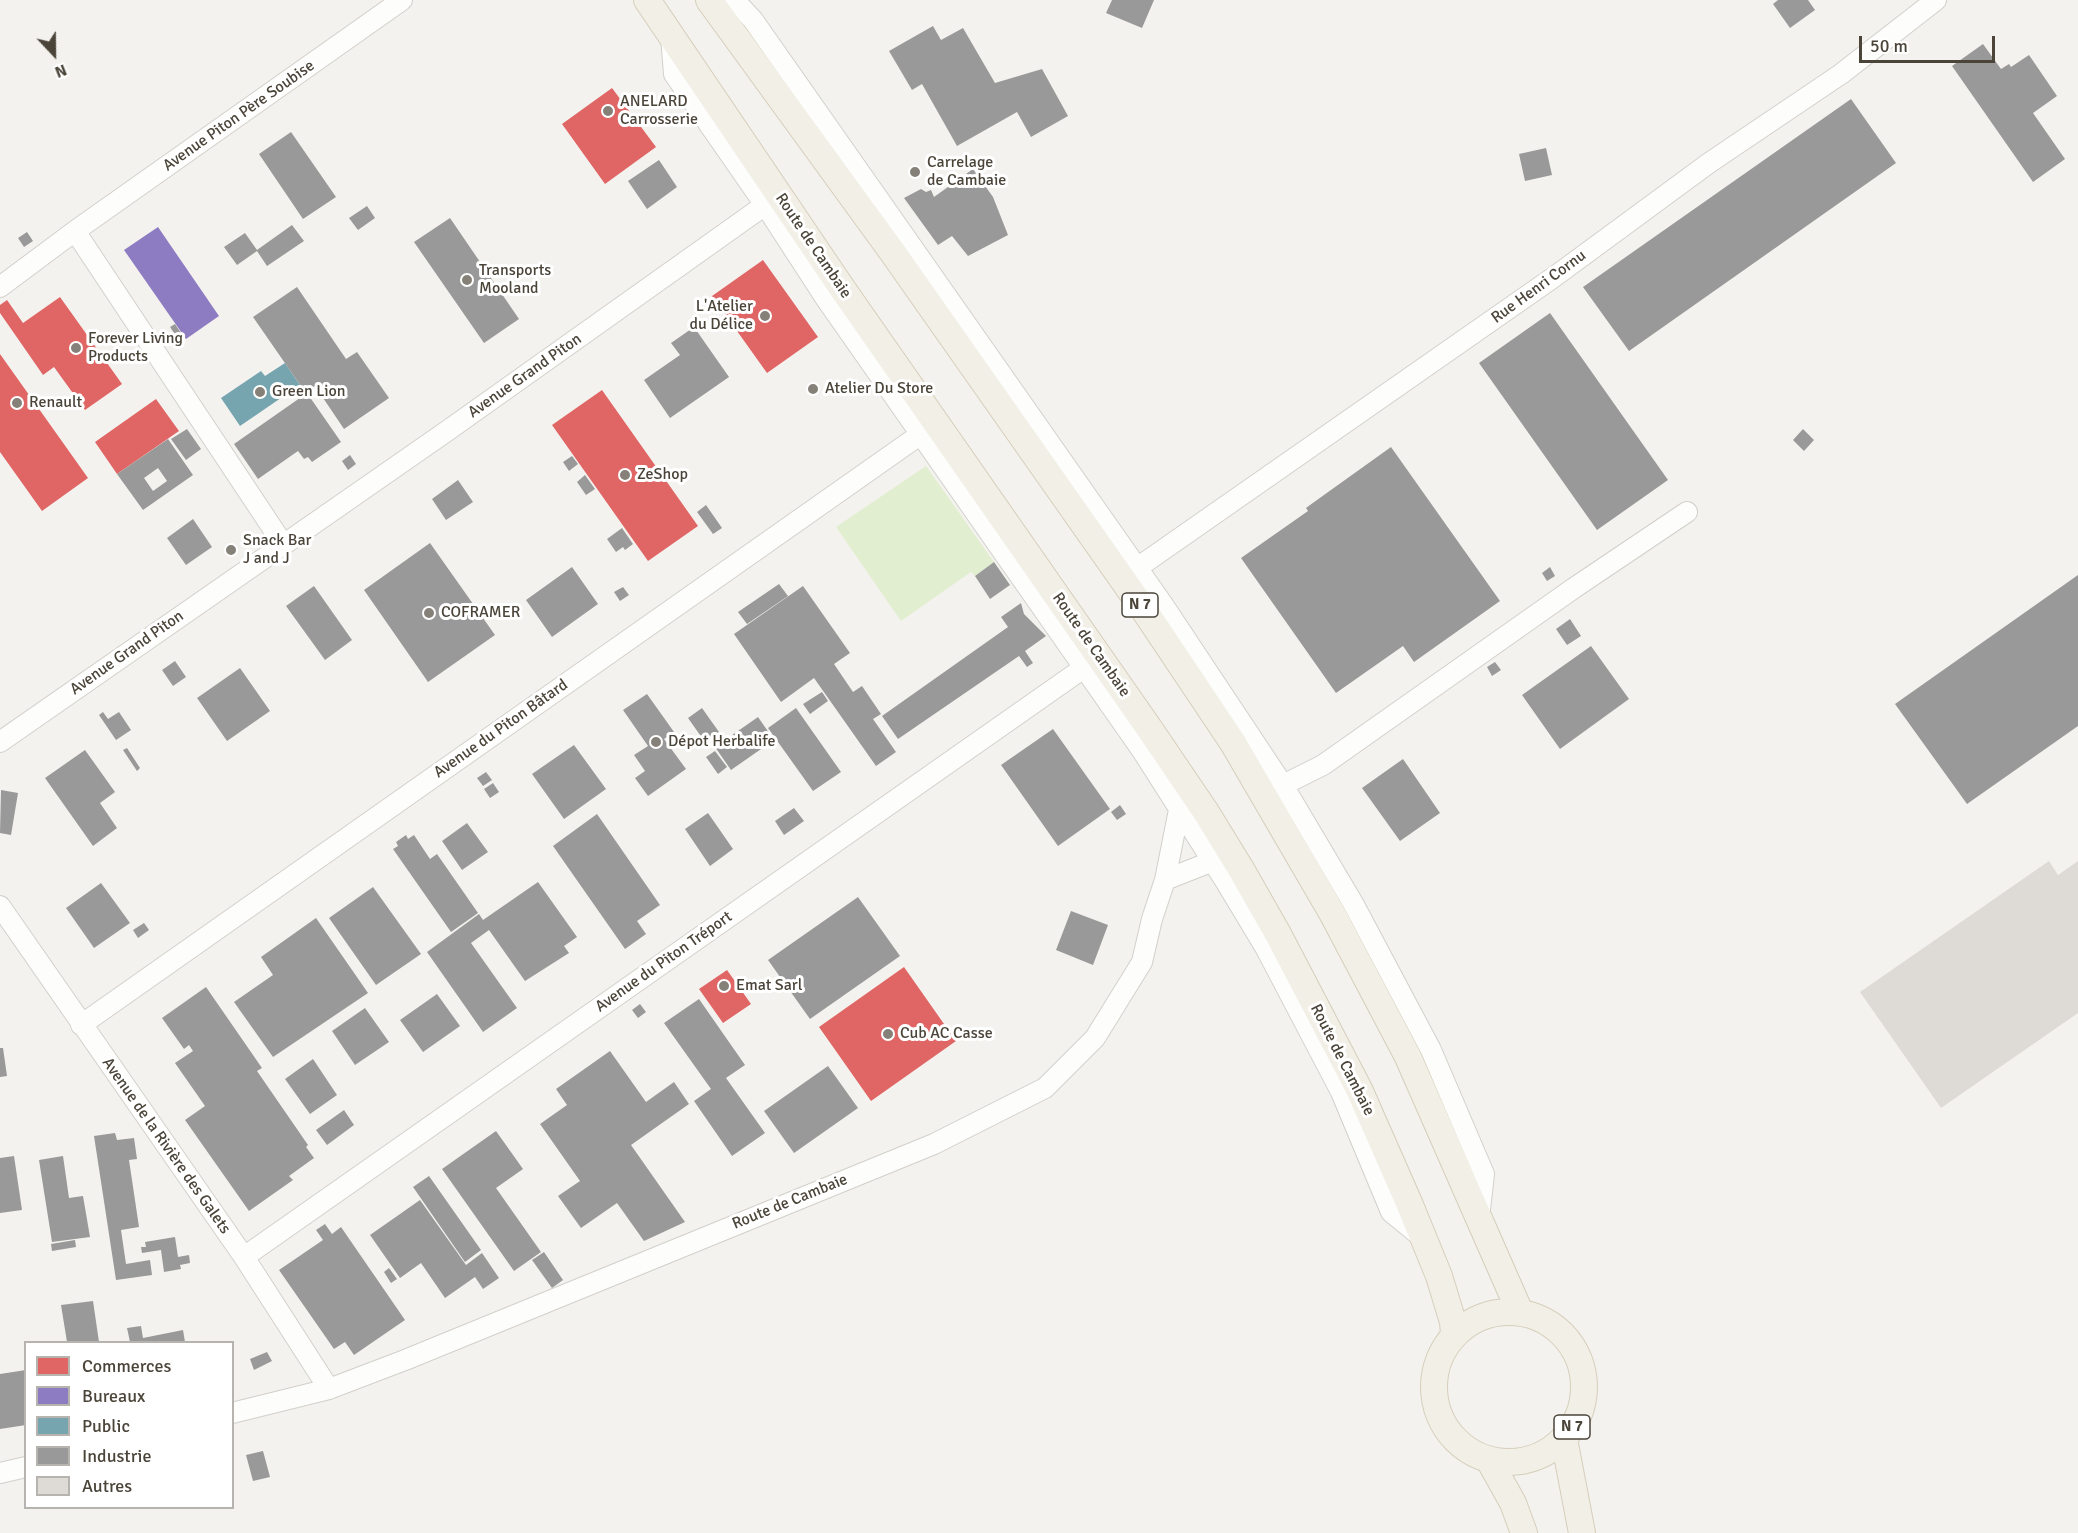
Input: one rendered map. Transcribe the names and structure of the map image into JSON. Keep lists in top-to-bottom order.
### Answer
{
  "streets": {
    "main road": ["Route de Cambaie", "N 7"],
    "street": [
      "Avenue Piton Père Soubise",
      "Rue Henri Cornu",
      "Avenue Grand Piton",
      "Avenue du Piton Bâtard",
      "Avenue du Piton Tréport",
      "Avenue de la Rivière des Galets"
    ]
  },
  "crossings": [
    ["Route de Cambaie", "N 7"],
    ["Route de Cambaie", "Avenue de la Rivière des Galets"],
    ["Avenue du Piton Bâtard", "Avenue de la Rivière des Galets"],
    ["Avenue du Piton Tréport", "Avenue de la Rivière des Galets"]
  ],
  "places": [
    "ANELARD Carrosserie",
    "Carrelage de Cambaie",
    "Transports Mooland",
    "L'Atelier du Délice",
    "Forever Living Products",
    "Atelier Du Store",
    "Green Lion",
    "Renault",
    "ZeShop",
    "Snack Bar J and J",
    "COFRAMER",
    "Dépot Herbalife",
    "Emat Sarl",
    "Cub AC Casse"
  ],
  "legend": [
    "Commerces",
    "Bureaux",
    "Public",
    "Industrie",
    "Autres"
  ],
  "scale_bar": "50 m",
  "north": "bottom"
}
